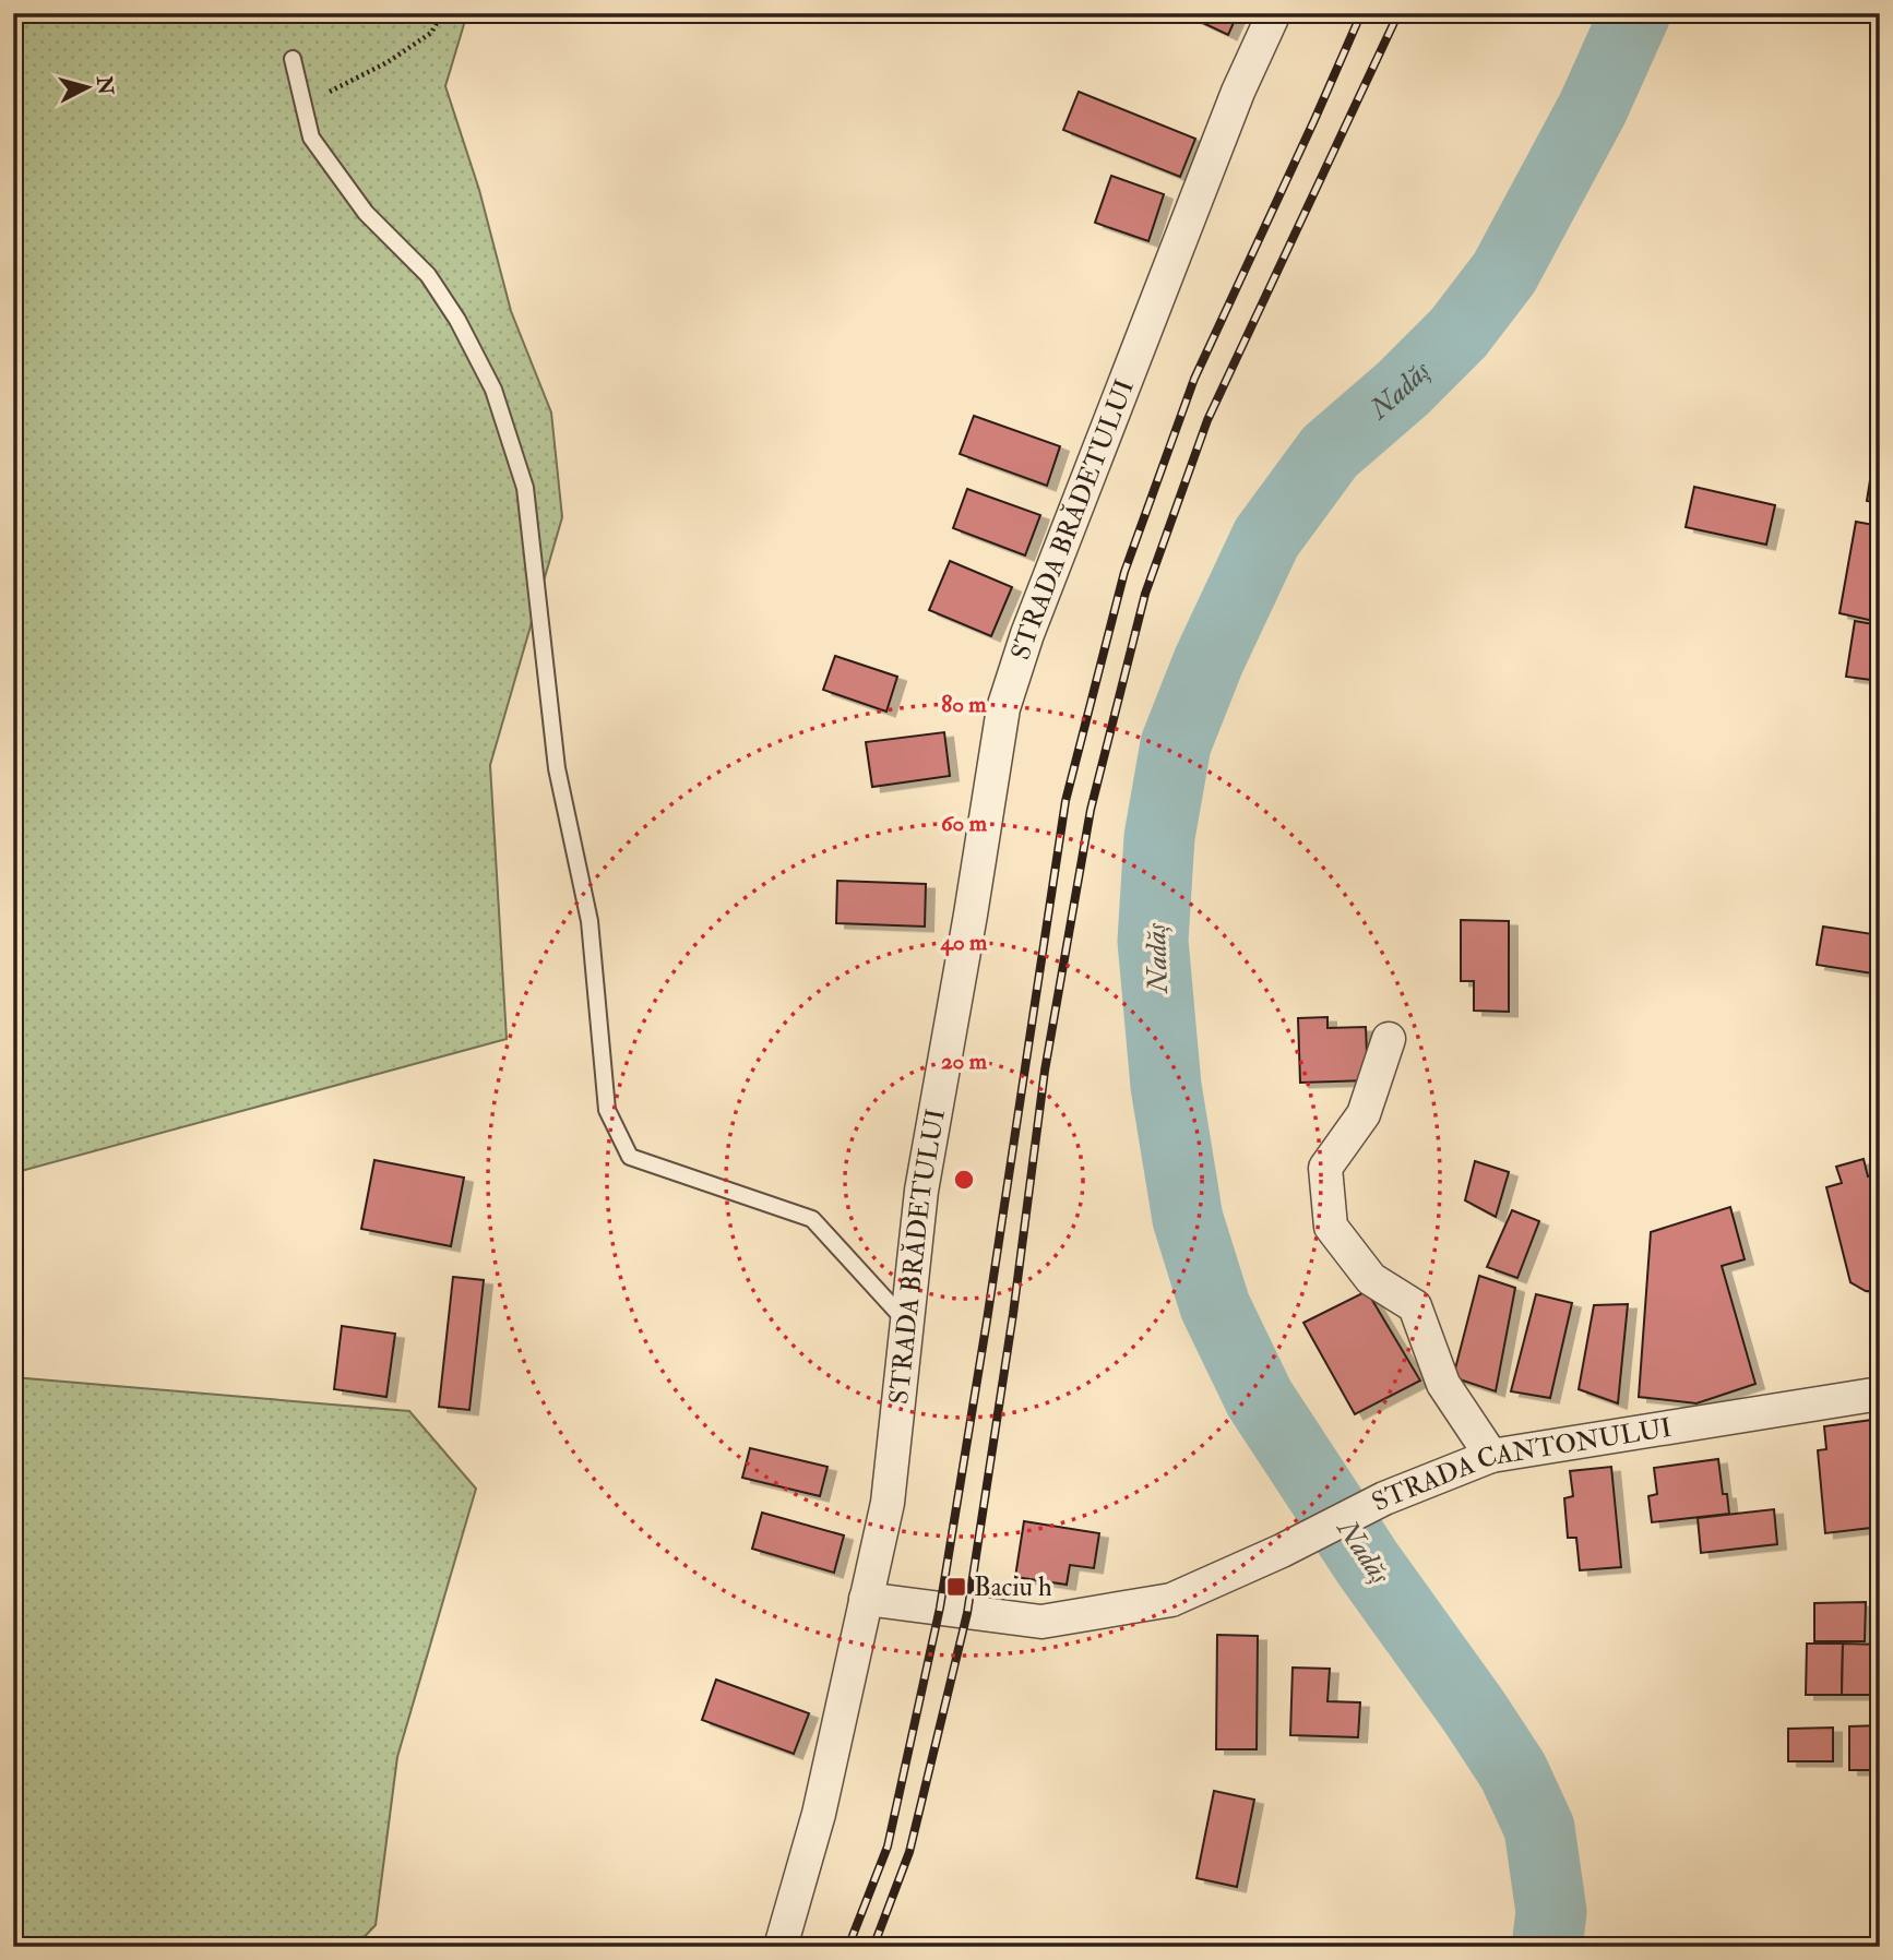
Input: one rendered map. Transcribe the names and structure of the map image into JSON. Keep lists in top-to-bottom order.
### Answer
{
  "streets": {
    "street": ["STRADA BRĂDETULUI", "STRADA CANTONULUI"]
  },
  "crossings": [
    ["STRADA BRĂDETULUI", "STRADA CANTONULUI"]
  ],
  "water": ["Nadăș"],
  "places": {
    "transit": ["Baciu h"]
  },
  "north": "right",
  "rings": [
    "80 m",
    "60 m",
    "40 m",
    "20 m"
  ]
}
